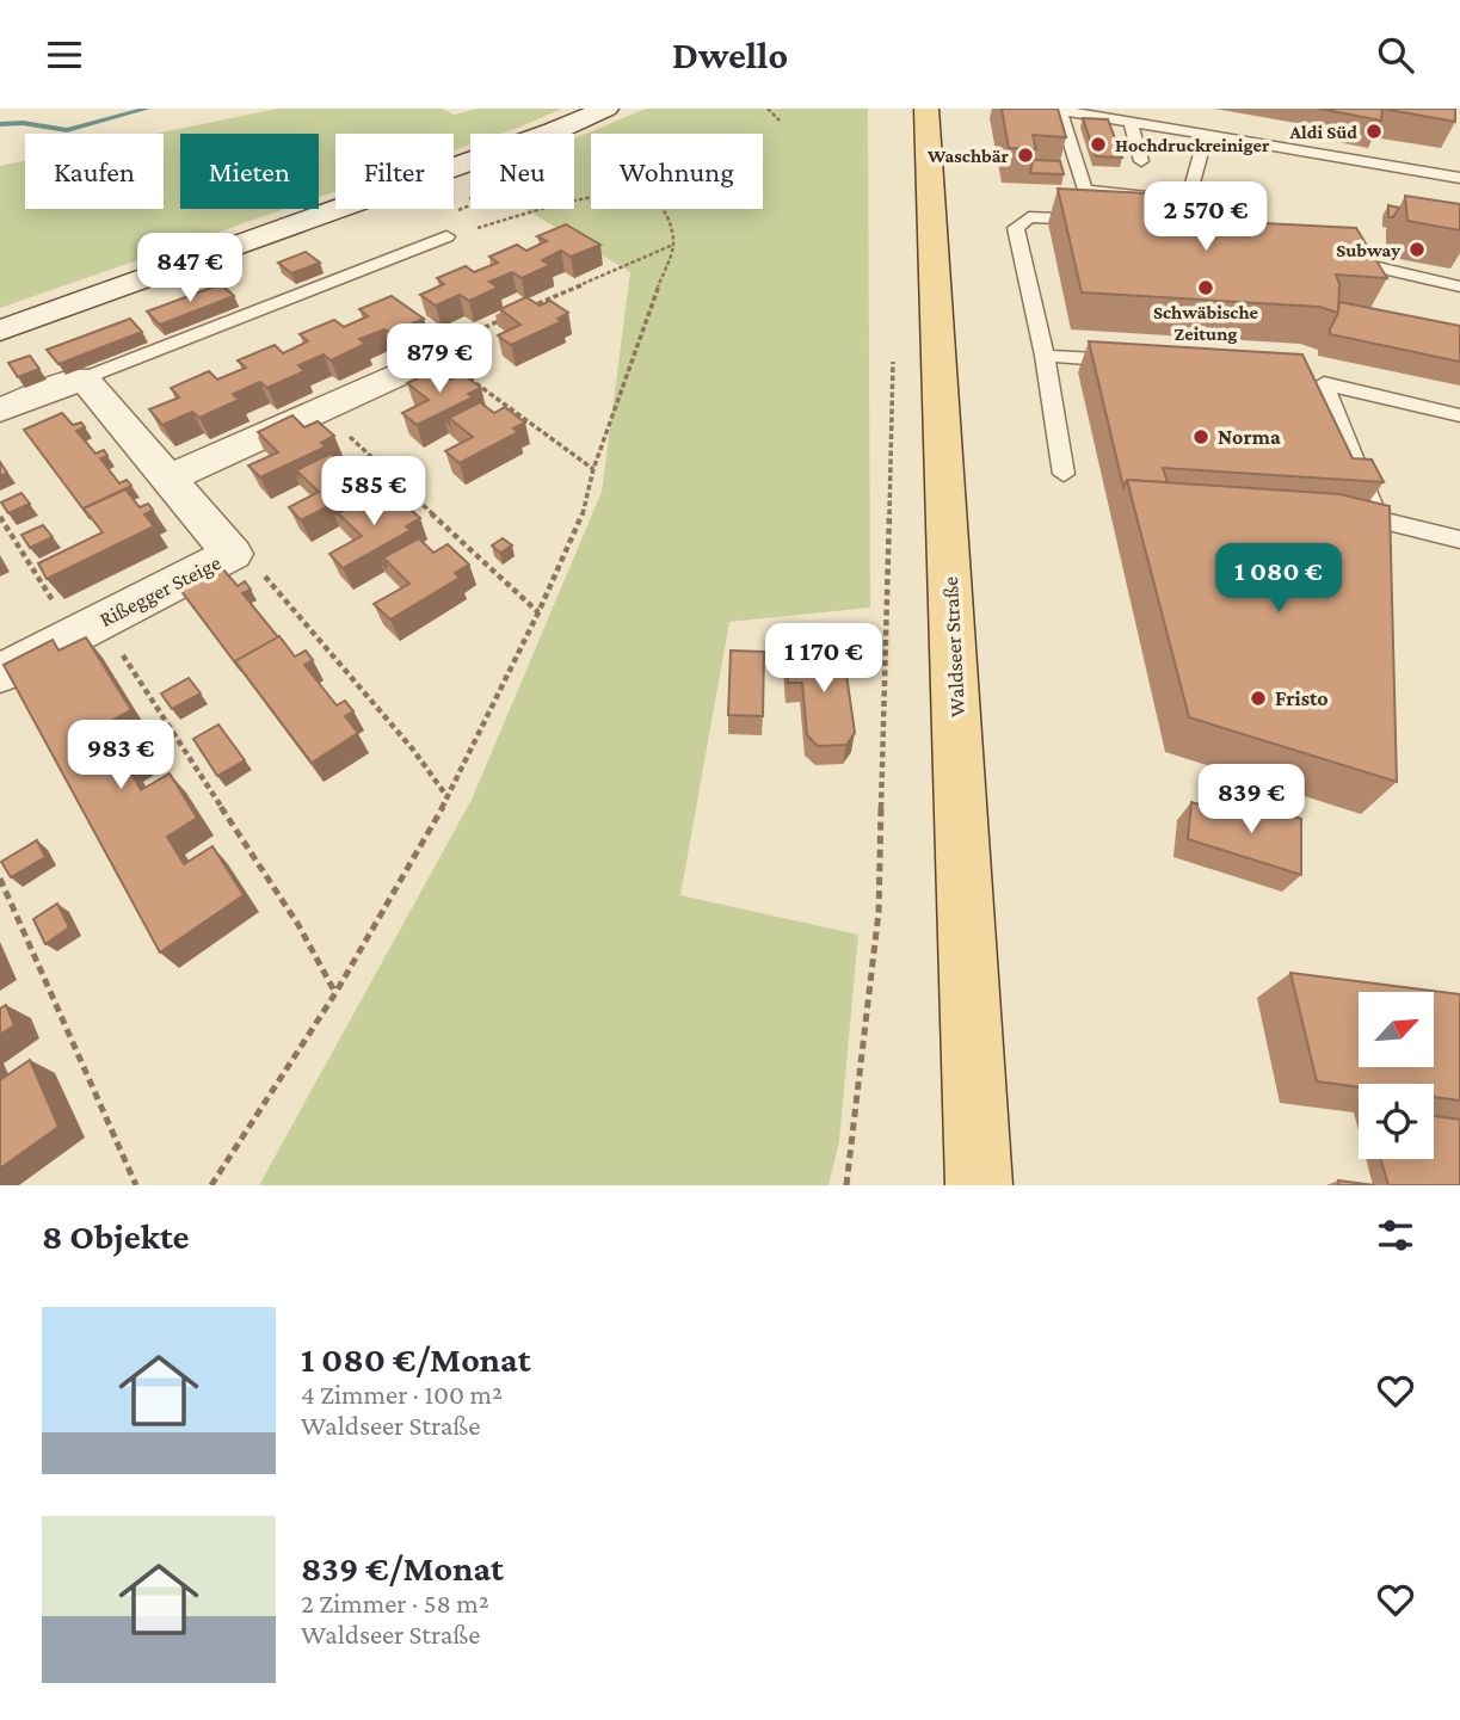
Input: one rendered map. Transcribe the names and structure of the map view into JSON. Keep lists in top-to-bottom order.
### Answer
{
  "streets": {
    "main road": ["Waldseer Straße"],
    "street": ["Rißegger Steige"]
  },
  "places": [
    "Aldi Süd",
    "Hochdruckreiniger",
    "Waschbär",
    "Subway",
    "Schwäbische Zeitung",
    "Norma",
    "Fristo"
  ],
  "north": "top right",
  "page": {
    "header": "Dwello",
    "chip": [
      "Kaufen",
      "Mieten",
      "Filter",
      "Neu",
      "Wohnung"
    ],
    "price": [
      "2 570 €",
      "847 €",
      "879 €",
      "585 €",
      "1 080 €",
      "1 170 €",
      "983 €",
      "839 €"
    ],
    "heading": "8 Objekte",
    "list": [
      {
        "name": "1 080 €/Monat",
        "note": "4 Zimmer · 100 m² · Waldseer Straße"
      },
      {
        "name": "839 €/Monat",
        "note": "2 Zimmer · 58 m² · Waldseer Straße"
      }
    ]
  }
}
